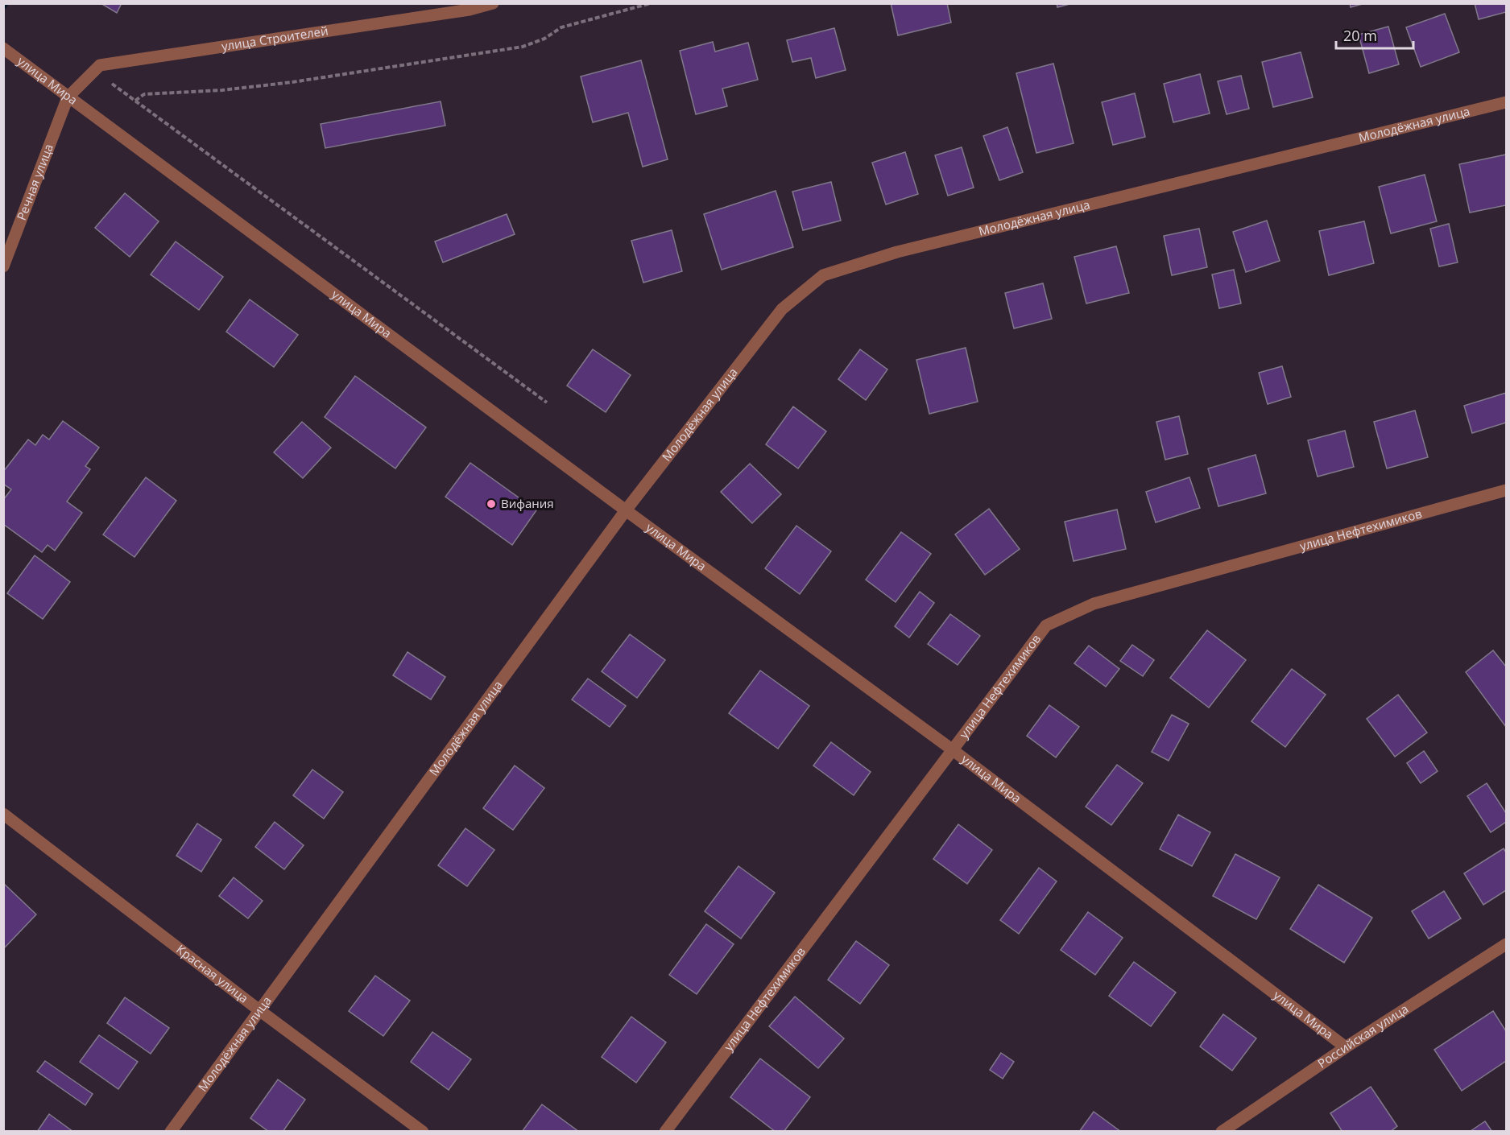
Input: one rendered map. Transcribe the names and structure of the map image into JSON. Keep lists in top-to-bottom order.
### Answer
{
  "streets": {
    "street": [
      "улица Строителей",
      "улица Мира",
      "Молодёжная улица",
      "Речная улица",
      "улица Нефтехимиков",
      "Красная улица",
      "Российская улица"
    ]
  },
  "crossings": [
    ["улица Строителей", "улица Мира"],
    ["улица Строителей", "Речная улица"],
    ["улица Мира", "Молодёжная улица"],
    ["улица Мира", "Речная улица"],
    ["улица Мира", "улица Нефтехимиков"],
    ["улица Мира", "Российская улица"],
    ["Молодёжная улица", "Красная улица"]
  ],
  "places": ["Вифания"],
  "scale_bar": "20 m"
}
